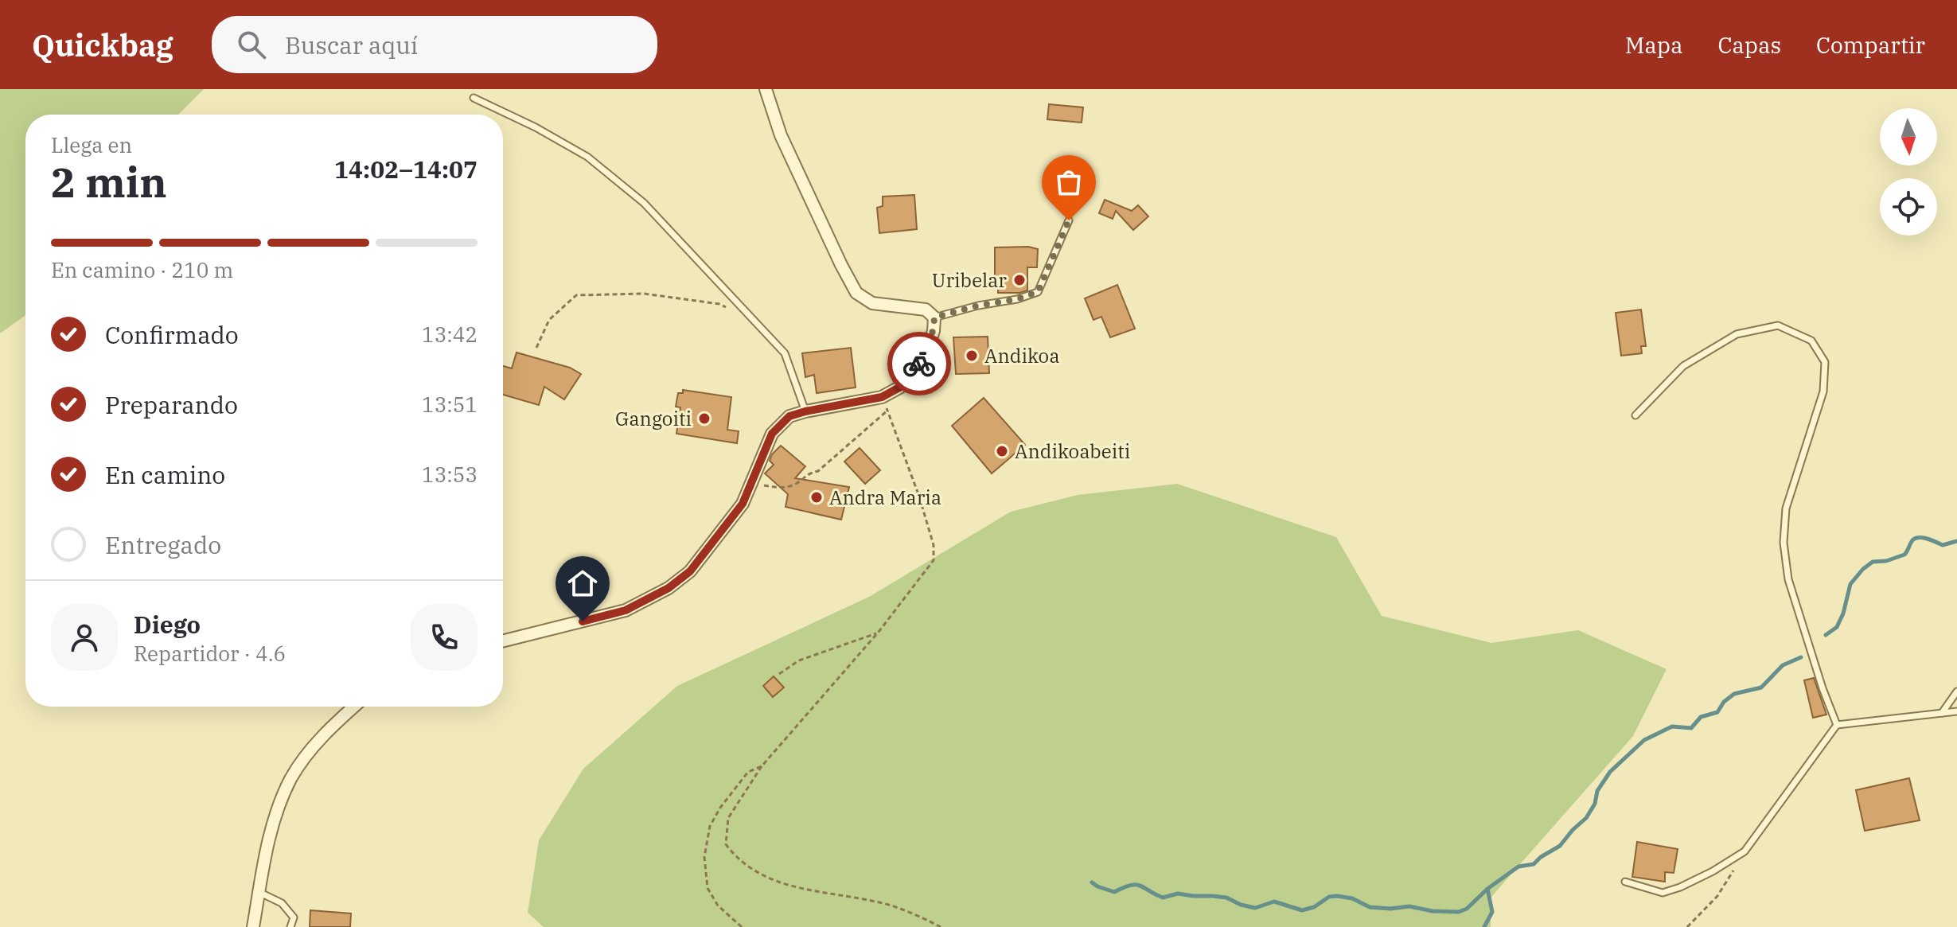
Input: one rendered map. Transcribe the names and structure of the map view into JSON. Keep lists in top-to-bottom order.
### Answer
{
  "places": [
    "Uribelar",
    "Andikoa",
    "Gangoiti",
    "Andikoabeiti",
    "Andra Maria"
  ],
  "north": "bottom",
  "page": {
    "header": "Quickbag",
    "search": "Buscar aquí",
    "nav": ["Mapa", "Capas", "Compartir"],
    "heading": ["2 min", "Llega en", "14:02–14:07"],
    "panel": ["Diego", "Repartidor · 4.6"],
    "bar": "En camino · 210 m",
    "list": [
      ["Confirmado", "13:42"],
      ["Preparando", "13:51"],
      ["En camino", "13:53"],
      "Entregado"
    ]
  }
}
